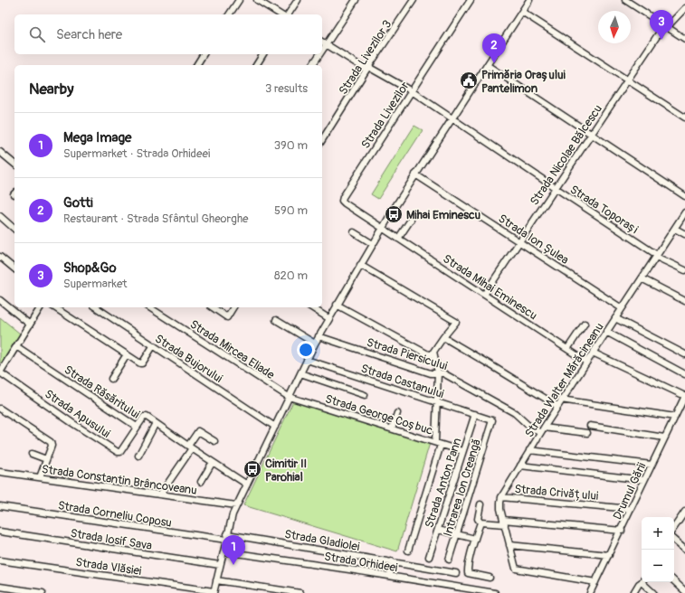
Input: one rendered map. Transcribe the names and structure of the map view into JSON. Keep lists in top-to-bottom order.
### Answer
{
  "streets": {
    "street": [
      "Strada Livezilor 3",
      "Strada Livezilor",
      "Strada Nicolae Bălcescu",
      "Strada Toporași",
      "Strada Ion Șulea",
      "Strada Mihai Eminescu",
      "Strada Mircea Eliade",
      "Strada Piersicului",
      "Strada Bujorului",
      "Strada Walter Mărăcineanu",
      "Strada Castanului",
      "Strada Răsăritului",
      "Strada Apusului",
      "Strada George Coșbuc",
      "Strada Constantin Brâncoveanu",
      "Strada Anton Pann",
      "Intrarea Ion Creangă",
      "Drumul Gării",
      "Strada Crivățului",
      "Strada Corneliu Coposu",
      "Strada Iosif Sava",
      "Strada Gladiolei",
      "Strada Orhideei",
      "Strada Vlăsiei"
    ]
  },
  "crossings": [
    ["Strada Livezilor 3", "Strada Toporași"],
    ["Strada Livezilor", "Strada Toporași"],
    ["Strada Livezilor", "Strada Mihai Eminescu"],
    ["Strada Nicolae Bălcescu", "Strada Toporași"],
    ["Strada Nicolae Bălcescu", "Strada Ion Șulea"],
    ["Strada Nicolae Bălcescu", "Strada Mihai Eminescu"],
    ["Strada Toporași", "Strada Walter Mărăcineanu"],
    ["Strada Ion Șulea", "Strada Walter Mărăcineanu"],
    ["Strada Mihai Eminescu", "Strada Walter Mărăcineanu"],
    ["Strada Mircea Eliade", "Strada George Coșbuc"],
    ["Strada Piersicului", "Strada Walter Mărăcineanu"],
    ["Strada Walter Mărăcineanu", "Strada Crivățului"],
    ["Strada Castanului", "Strada Anton Pann"],
    ["Strada Castanului", "Intrarea Ion Creangă"],
    ["Strada Răsăritului", "Strada Apusului"],
    ["Strada George Coșbuc", "Strada Anton Pann"],
    ["Drumul Gării", "Strada Crivățului"],
    ["Strada Corneliu Coposu", "Strada Gladiolei"]
  ],
  "places": {
    "public building": ["Primăria Orașului Pantelimon"],
    "bus stop": ["Mihai Eminescu", "Cimitir II Parohial"]
  },
  "north": "bottom",
  "page": {
    "pins": ["3", "2", "1"],
    "search": "Search here",
    "heading": ["Nearby", "3 results"],
    "list": [
      {
        "mark": "1",
        "name": "Mega Image",
        "note": "Supermarket · Strada Orhideei",
        "value": "390 m"
      },
      {
        "mark": "2",
        "name": "Gotti",
        "note": "Restaurant · Strada Sfântul Gheorghe",
        "value": "590 m"
      },
      {
        "mark": "3",
        "name": "Shop&Go",
        "note": "Supermarket",
        "value": "820 m"
      }
    ],
    "map_buttons": ["+", "−"]
  }
}
